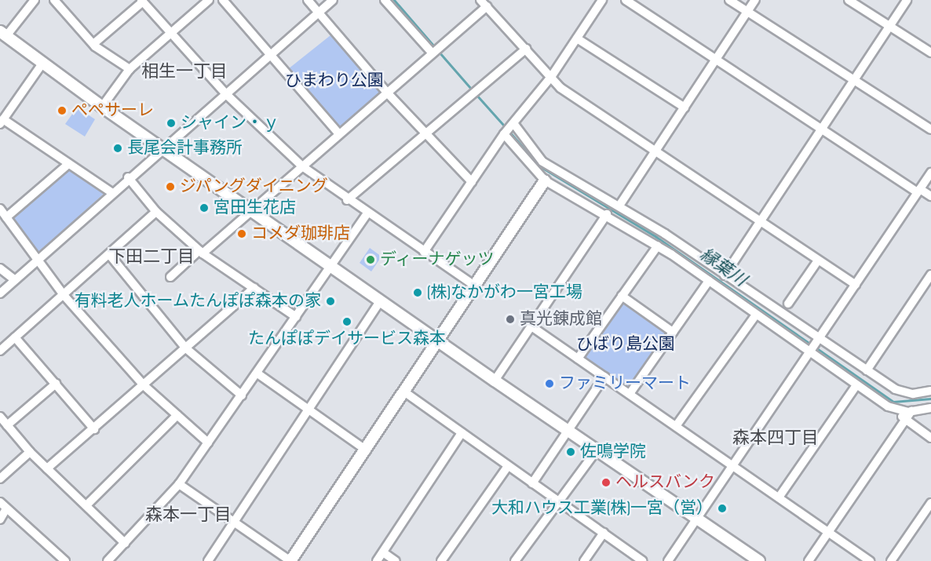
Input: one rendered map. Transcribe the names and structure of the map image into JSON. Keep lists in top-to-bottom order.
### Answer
{
  "districts": [
    "相生一丁目",
    "下田二丁目",
    "森本四丁目",
    "森本一丁目"
  ],
  "water": ["縁葉川"],
  "parks": ["ひまわり公園", "ひばり島公園"],
  "places": [
    "ぺぺサーレ",
    "シャイン・ｙ",
    "長尾会計事務所",
    "ジパングダイニング",
    "宮田生花店",
    "コメダ珈琲店",
    "ディーナゲッツ",
    "(株)なかがわ一宮工場",
    "有料老人ホームたんぽぽ森本の家",
    "真光錬成館",
    "たんぽぽデイサービス森本",
    "ファミリーマート",
    "佐鳴学院",
    "ヘルスバンク",
    "大和ハウス工業(株)一宮（営）"
  ]
}
